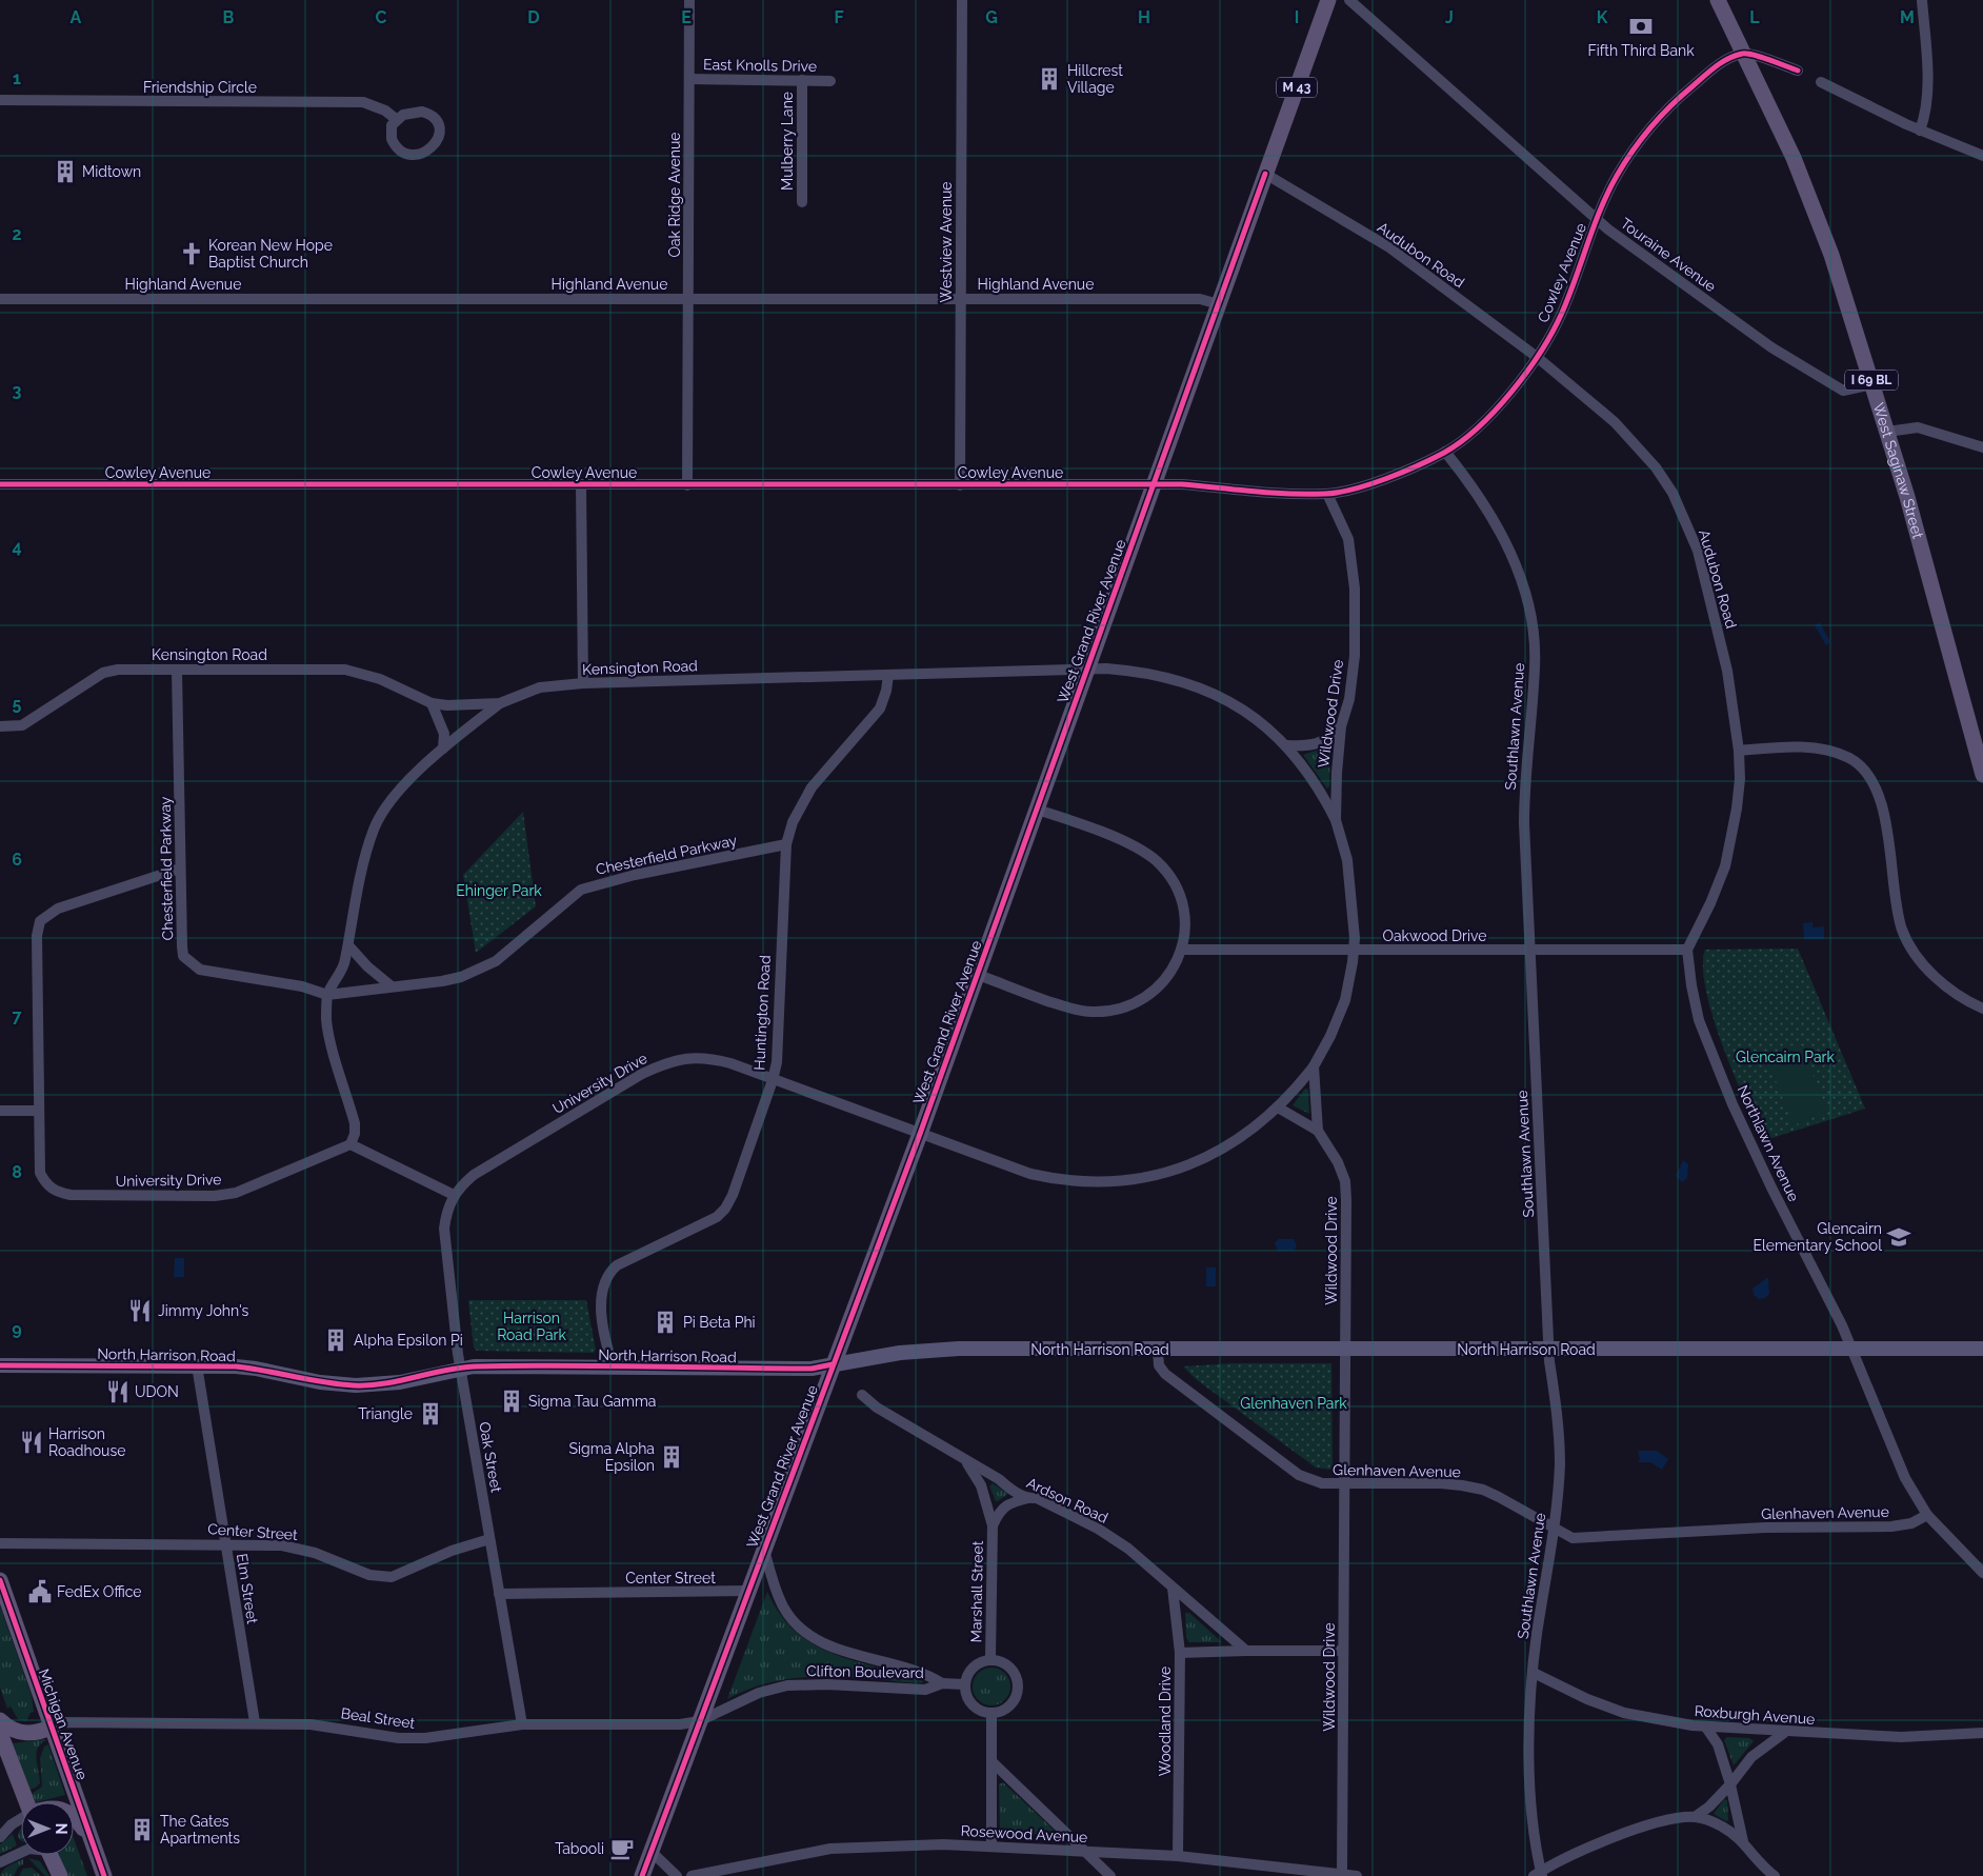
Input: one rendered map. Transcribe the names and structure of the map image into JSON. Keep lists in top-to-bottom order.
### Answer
{
  "streets": {
    "main road": [
      "M 43",
      "I 69 BL",
      "West Saginaw Street",
      "West Grand River Avenue",
      "Michigan Avenue"
    ],
    "street": [
      "East Knolls Drive",
      "Friendship Circle",
      "Mulberry Lane",
      "Oak Ridge Avenue",
      "Westview Avenue",
      "Audubon Road",
      "Touraine Avenue",
      "Cowley Avenue",
      "Highland Avenue",
      "Kensington Road",
      "Wildwood Drive",
      "Southlawn Avenue",
      "Chesterfield Parkway",
      "Oakwood Drive",
      "Huntington Road",
      "University Drive",
      "Northlawn Avenue",
      "North Harrison Road",
      "Oak Street",
      "Glenhaven Avenue",
      "Ardson Road",
      "Center Street",
      "Elm Street",
      "Marshall Street",
      "Clifton Boulevard",
      "Roxburgh Avenue",
      "Beal Street",
      "Woodland Drive",
      "Rosewood Avenue"
    ]
  },
  "crossings": [
    ["East Knolls Drive", "Mulberry Lane"],
    ["East Knolls Drive", "Oak Ridge Avenue"],
    ["Oak Ridge Avenue", "Cowley Avenue"],
    ["Oak Ridge Avenue", "Highland Avenue"],
    ["Westview Avenue", "Cowley Avenue"],
    ["Westview Avenue", "Highland Avenue"],
    ["Audubon Road", "Cowley Avenue"],
    ["Audubon Road", "West Grand River Avenue"],
    ["Touraine Avenue", "Cowley Avenue"],
    ["Touraine Avenue", "West Saginaw Street"],
    ["Cowley Avenue", "West Saginaw Street"],
    ["Cowley Avenue", "West Grand River Avenue"],
    ["Cowley Avenue", "Wildwood Drive"],
    ["Cowley Avenue", "Southlawn Avenue"],
    ["Highland Avenue", "West Grand River Avenue"],
    ["West Grand River Avenue", "Kensington Road"],
    ["West Grand River Avenue", "University Drive"],
    ["West Grand River Avenue", "North Harrison Road"],
    ["West Grand River Avenue", "Center Street"],
    ["West Grand River Avenue", "Clifton Boulevard"],
    ["West Grand River Avenue", "Beal Street"],
    ["Kensington Road", "Wildwood Drive"],
    ["Kensington Road", "Chesterfield Parkway"],
    ["Kensington Road", "Huntington Road"],
    ["Wildwood Drive", "Oakwood Drive"],
    ["Wildwood Drive", "University Drive"],
    ["Wildwood Drive", "North Harrison Road"],
    ["Wildwood Drive", "Glenhaven Avenue"],
    ["Wildwood Drive", "Rosewood Avenue"],
    ["Southlawn Avenue", "Oakwood Drive"],
    ["Southlawn Avenue", "North Harrison Road"],
    ["Southlawn Avenue", "Glenhaven Avenue"],
    ["Southlawn Avenue", "Roxburgh Avenue"],
    ["Chesterfield Parkway", "Huntington Road"],
    ["Chesterfield Parkway", "University Drive"],
    ["Oakwood Drive", "Northlawn Avenue"],
    ["Huntington Road", "University Drive"],
    ["Huntington Road", "North Harrison Road"],
    ["University Drive", "Oak Street"],
    ["Northlawn Avenue", "North Harrison Road"],
    ["Northlawn Avenue", "Glenhaven Avenue"],
    ["North Harrison Road", "Oak Street"],
    ["North Harrison Road", "Glenhaven Avenue"],
    ["North Harrison Road", "Elm Street"],
    ["Oak Street", "Center Street"],
    ["Oak Street", "Beal Street"],
    ["Ardson Road", "Marshall Street"],
    ["Ardson Road", "Woodland Drive"],
    ["Center Street", "Elm Street"],
    ["Elm Street", "Beal Street"],
    ["Marshall Street", "Clifton Boulevard"],
    ["Clifton Boulevard", "Beal Street"],
    ["Beal Street", "Michigan Avenue"],
    ["Woodland Drive", "Rosewood Avenue"]
  ],
  "parks": [
    "Ehinger Park",
    "Glencairn Park",
    "Harrison Road Park",
    "Glenhaven Park"
  ],
  "places": {
    "bank": ["Fifth Third Bank"],
    "building": [
      "Hillcrest Village",
      "Midtown",
      "Pi Beta Phi",
      "Alpha Epsilon Pi",
      "Sigma Tau Gamma",
      "Triangle",
      "Sigma Alpha Epsilon",
      "The Gates Apartments"
    ],
    "church": ["Korean New Hope Baptist Church"],
    "school or university": ["Glencairn Elementary School"],
    "restaurant": ["Jimmy John's", "UDON", "Harrison Roadhouse"],
    "public building": ["FedEx Office"],
    "cafe": ["Tabooli"]
  },
  "north": "right",
  "grid": {
    "columns": [
      "A",
      "B",
      "C",
      "D",
      "E",
      "F",
      "G",
      "H",
      "I",
      "J",
      "K",
      "L",
      "M"
    ],
    "rows": [
      "1",
      "2",
      "3",
      "4",
      "5",
      "6",
      "7",
      "8",
      "9"
    ]
  }
}
